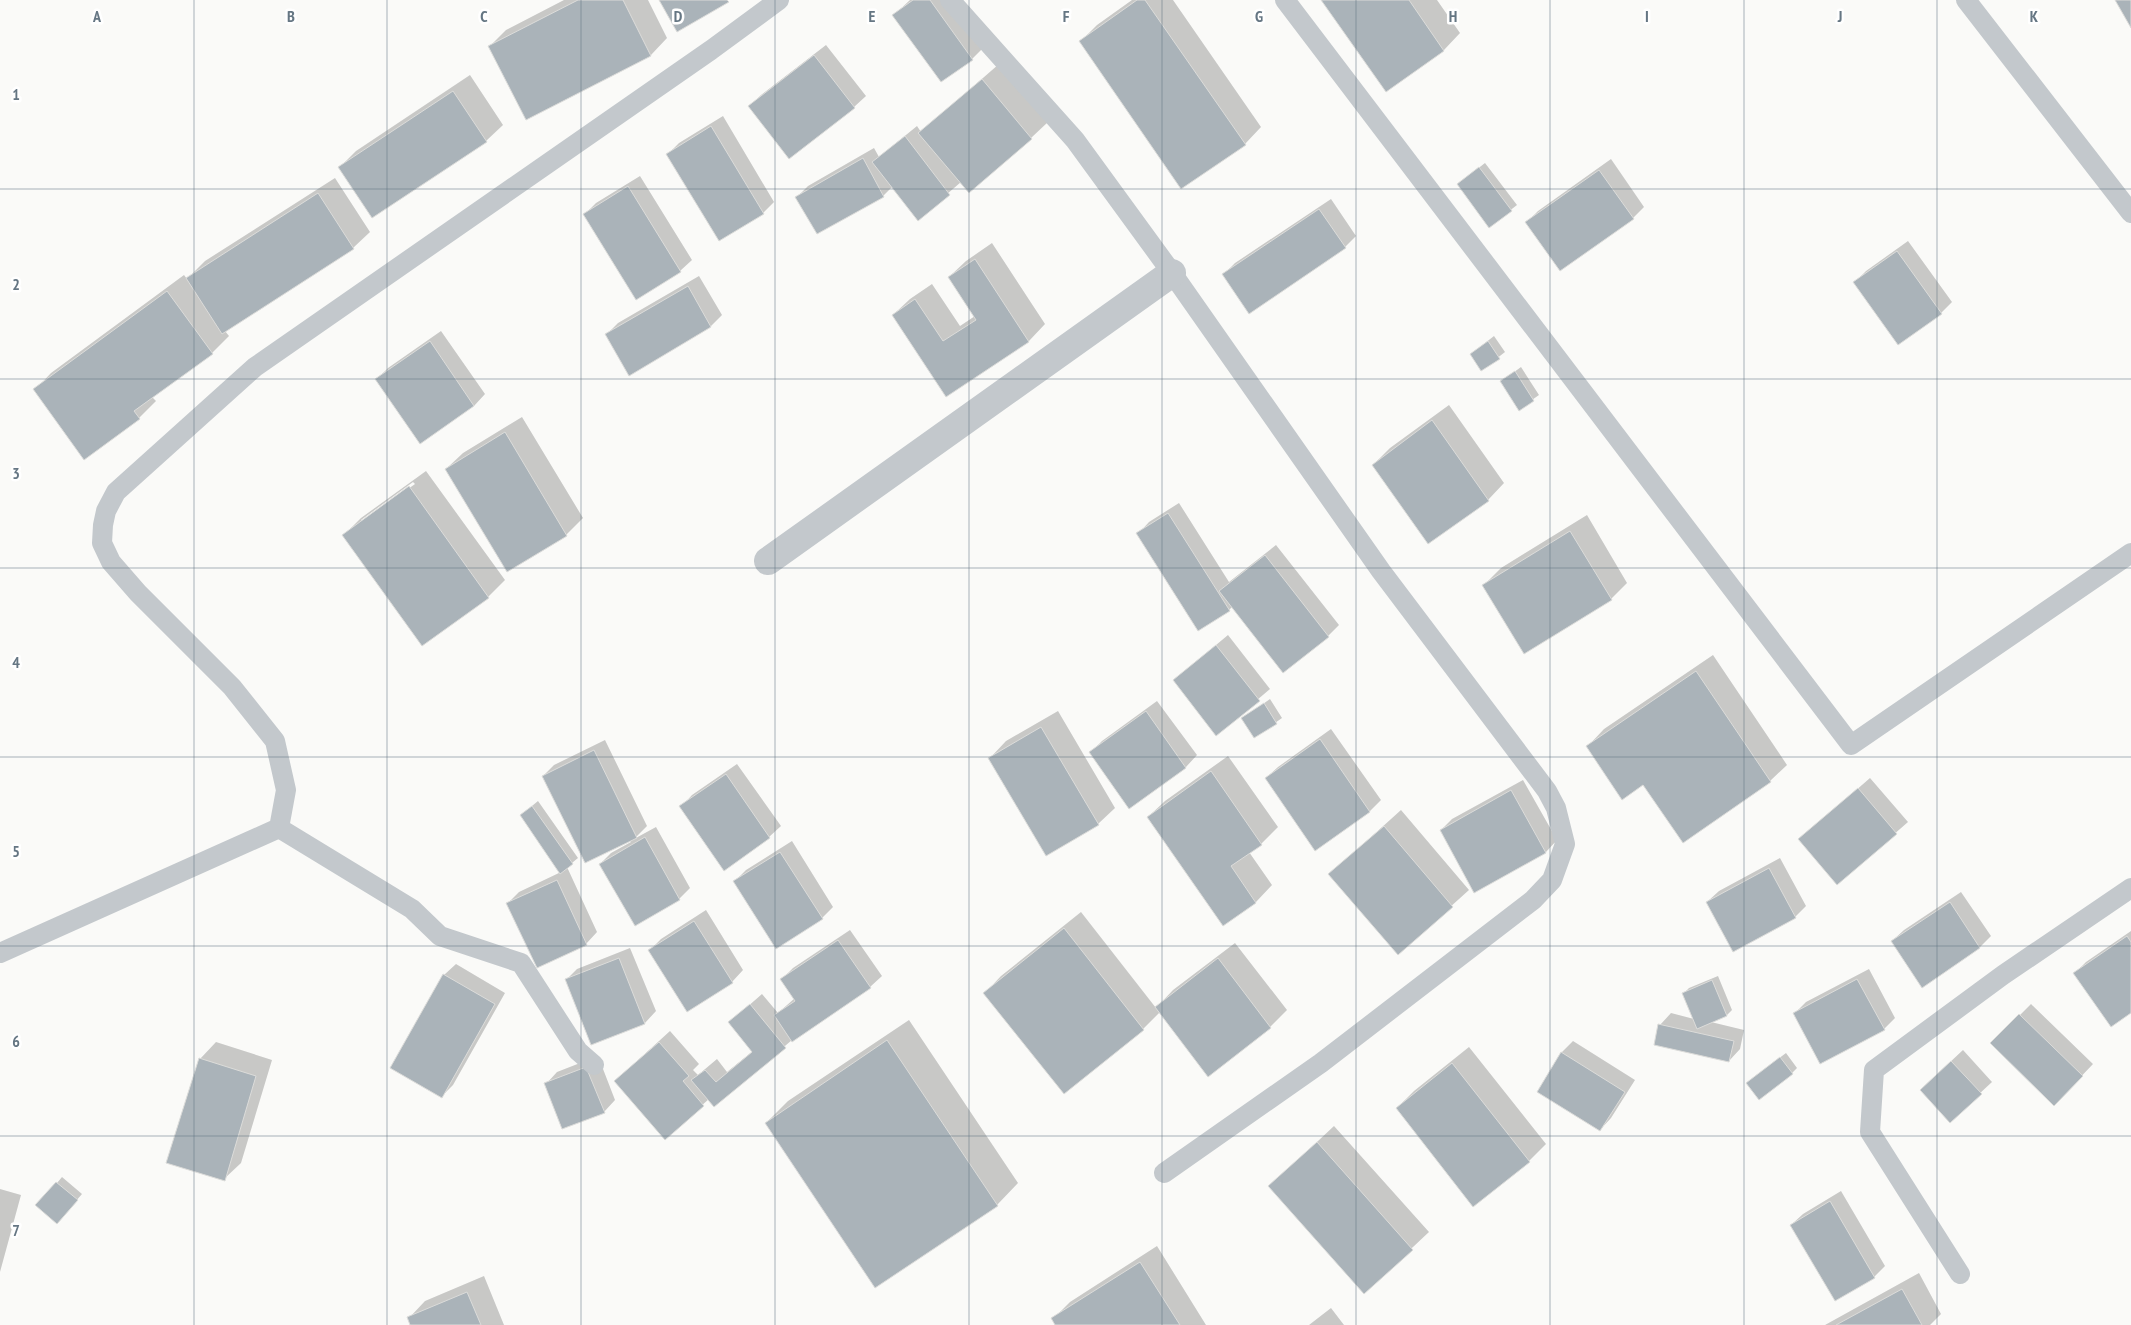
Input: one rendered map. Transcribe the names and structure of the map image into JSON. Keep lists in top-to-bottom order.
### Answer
{
  "grid": {
    "columns": [
      "A",
      "B",
      "C",
      "D",
      "E",
      "F",
      "G",
      "H",
      "I",
      "J",
      "K"
    ],
    "rows": [
      "1",
      "2",
      "3",
      "4",
      "5",
      "6",
      "7"
    ]
  }
}
